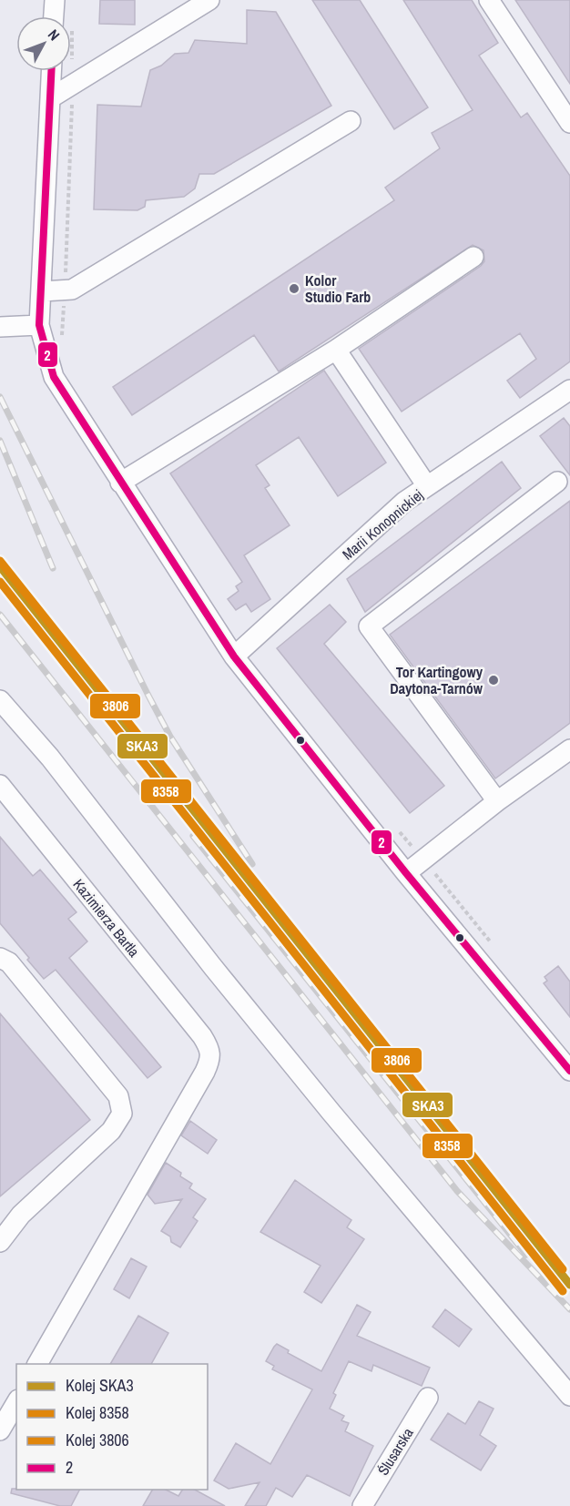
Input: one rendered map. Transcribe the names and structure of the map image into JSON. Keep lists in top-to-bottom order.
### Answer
{
  "streets": {
    "street": ["Marii Konopnickiej", "Kazimierza Bartla", "Ślusarska"]
  },
  "places": ["Kolor Studio Farb", "Tor Kartingowy Daytona-Tarnów"],
  "lines": [
    "transit line 2",
    "rail line 3806",
    "rail line SKA3",
    "rail line 8358"
  ],
  "legend": [
    "Kolej SKA3",
    "Kolej 8358",
    "Kolej 3806",
    "2"
  ],
  "north": "top right"
}
